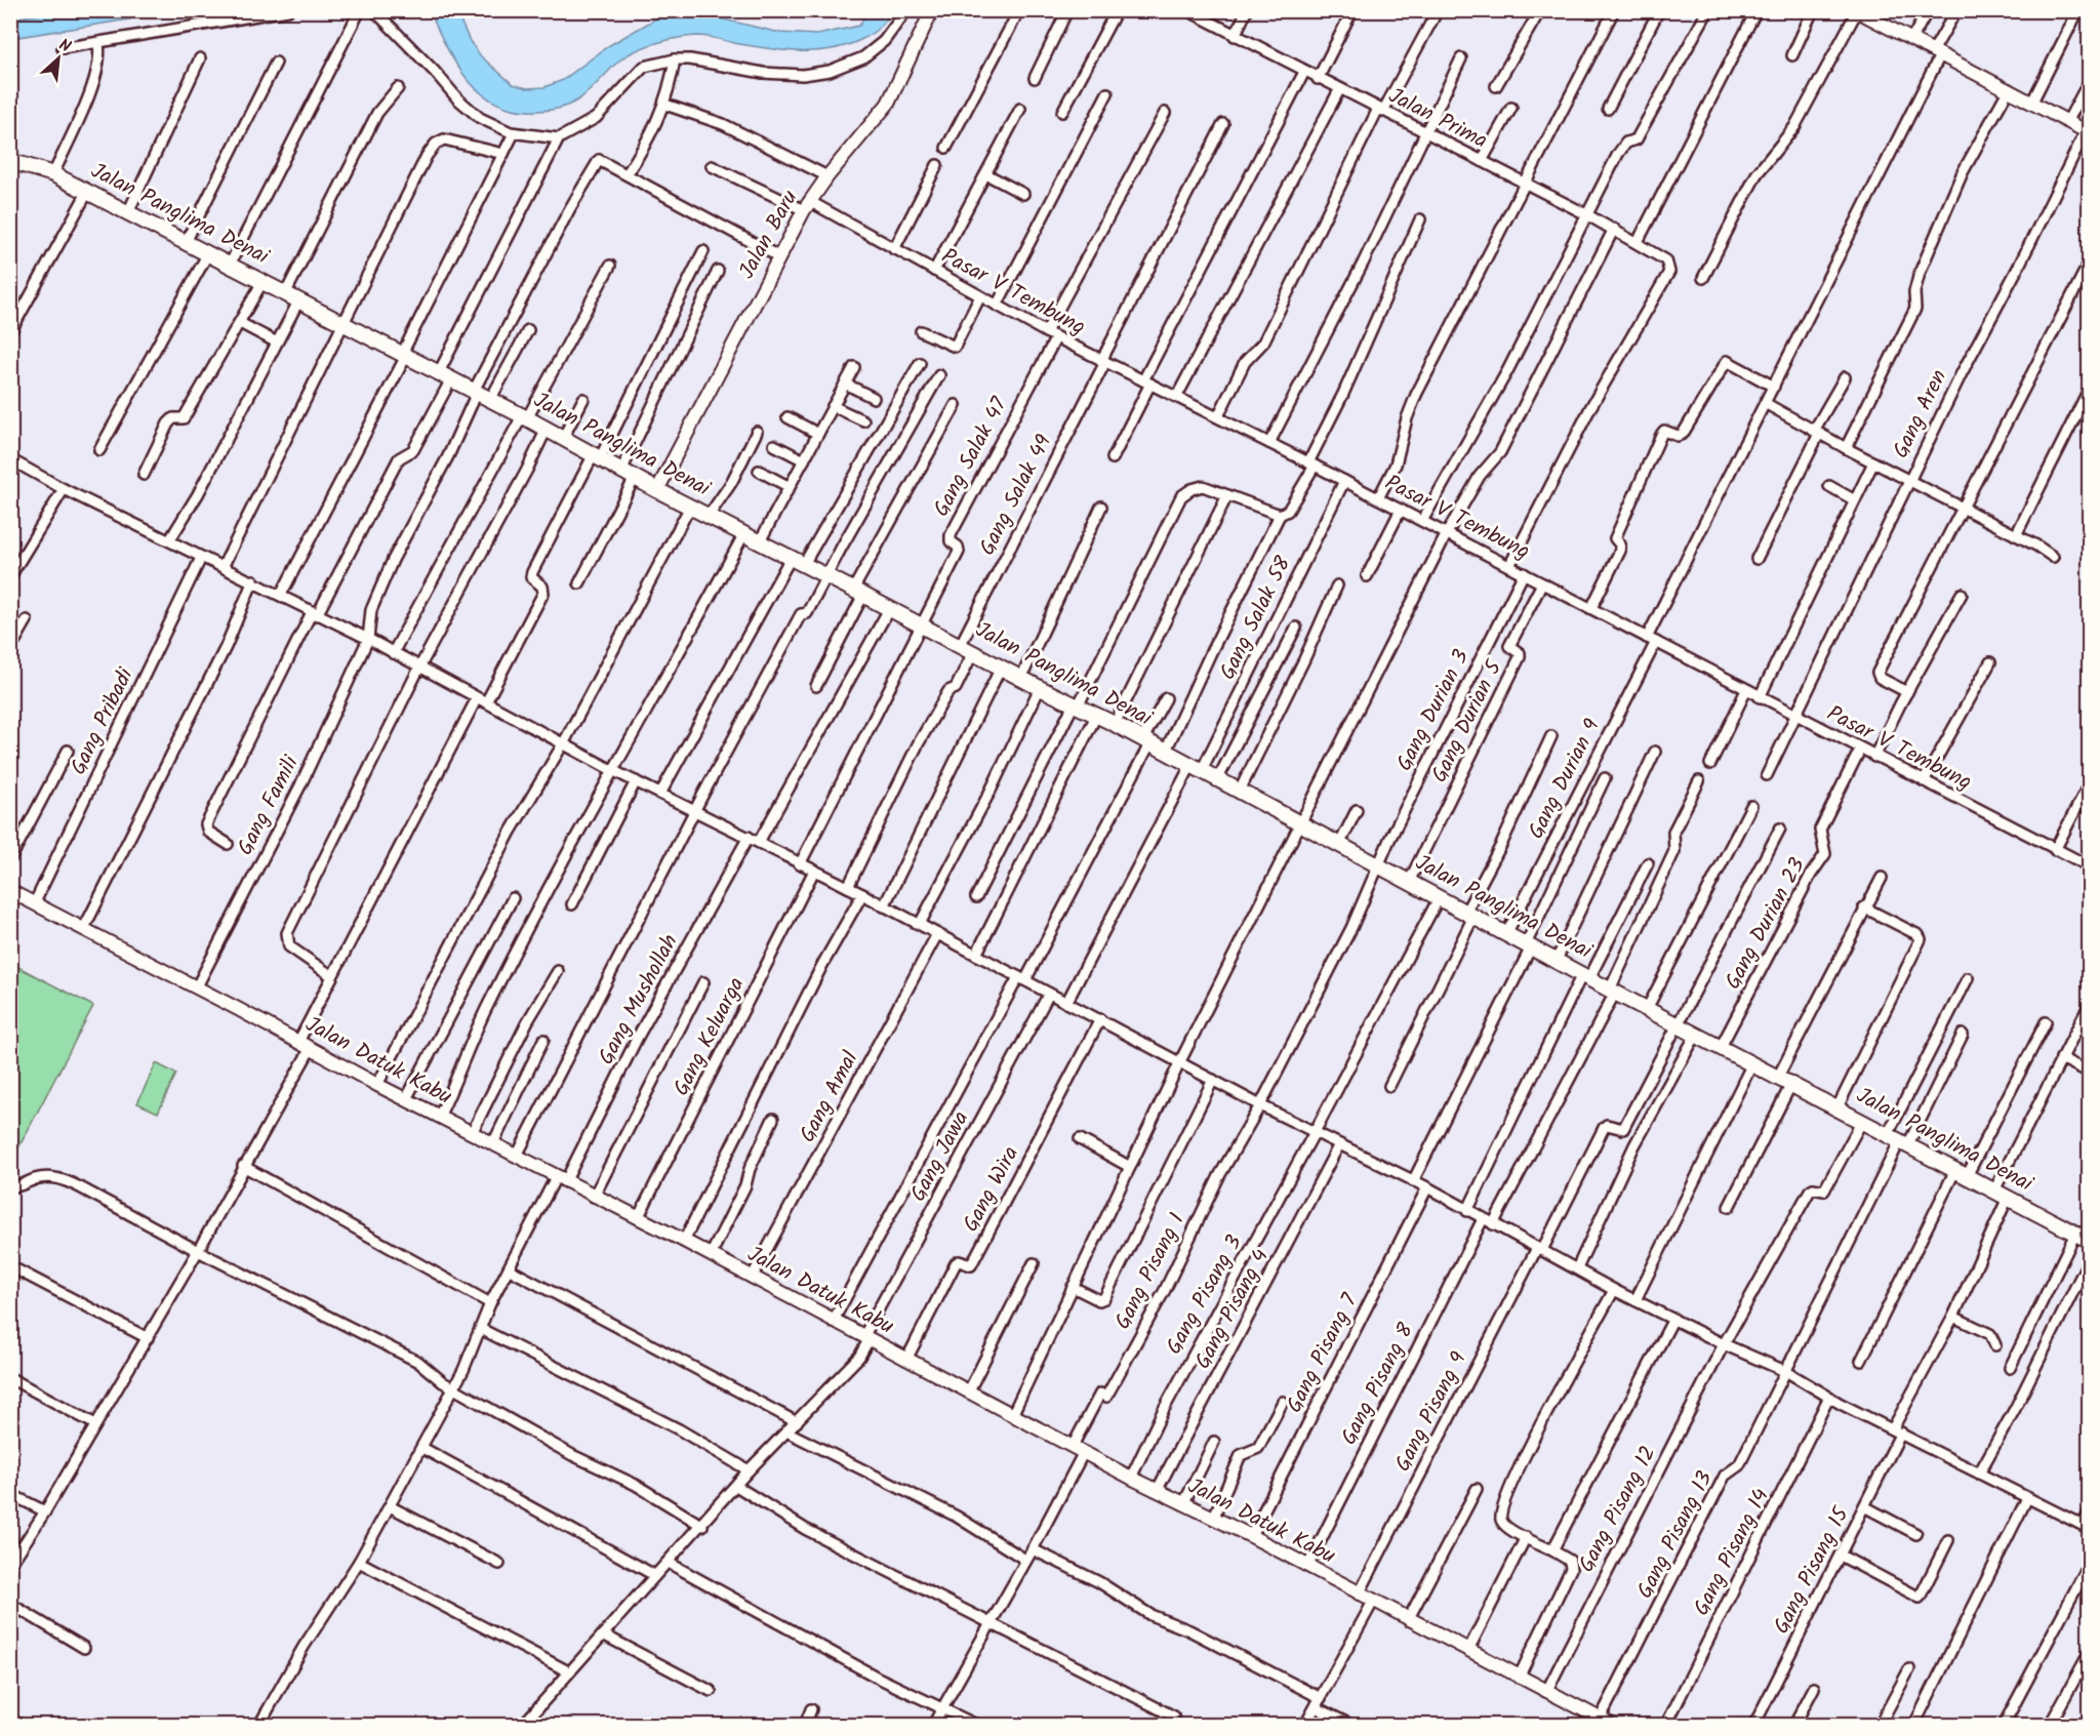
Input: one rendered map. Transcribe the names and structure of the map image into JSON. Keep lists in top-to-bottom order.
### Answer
{
  "streets": {
    "main road": ["Jalan Panglima Denai"],
    "street": [
      "Jalan Prima",
      "Jalan Baru",
      "Pasar V Tembung",
      "Gang Aren",
      "Gang Salak 47",
      "Gang Salak 49",
      "Gang Salak 58",
      "Gang Durian 3",
      "Gang Pribadi",
      "Gang Durian 5",
      "Gang Durian 9",
      "Gang Famili",
      "Gang Durian 23",
      "Gang Mushollah",
      "Gang Keluarga",
      "Jalan Datuk Kabu",
      "Gang Amal",
      "Gang Jawa",
      "Gang Wira",
      "Gang Pisang 1",
      "Gang Pisang 3",
      "Gang Pisang 4",
      "Gang Pisang 7",
      "Gang Pisang 8",
      "Gang Pisang 9",
      "Gang Pisang 12",
      "Gang Pisang 13",
      "Gang Pisang 14",
      "Gang Pisang 15"
    ]
  },
  "crossings": [
    ["Jalan Prima", "Pasar V Tembung"],
    ["Jalan Panglima Denai", "Jalan Baru"],
    ["Jalan Panglima Denai", "Gang Salak 47"],
    ["Jalan Panglima Denai", "Gang Salak 49"],
    ["Jalan Panglima Denai", "Gang Salak 58"],
    ["Jalan Panglima Denai", "Gang Durian 3"],
    ["Jalan Panglima Denai", "Gang Durian 5"],
    ["Jalan Panglima Denai", "Gang Durian 9"],
    ["Jalan Panglima Denai", "Gang Famili"],
    ["Jalan Panglima Denai", "Gang Durian 23"],
    ["Jalan Panglima Denai", "Gang Pisang 3"],
    ["Jalan Panglima Denai", "Gang Pisang 9"],
    ["Jalan Panglima Denai", "Gang Pisang 12"],
    ["Jalan Panglima Denai", "Gang Pisang 13"],
    ["Jalan Panglima Denai", "Gang Pisang 15"],
    ["Jalan Baru", "Pasar V Tembung"],
    ["Pasar V Tembung", "Gang Aren"],
    ["Pasar V Tembung", "Gang Salak 47"],
    ["Pasar V Tembung", "Gang Salak 49"],
    ["Pasar V Tembung", "Gang Salak 58"],
    ["Pasar V Tembung", "Gang Durian 3"],
    ["Pasar V Tembung", "Gang Durian 5"],
    ["Pasar V Tembung", "Gang Durian 9"],
    ["Pasar V Tembung", "Gang Durian 23"],
    ["Gang Durian 3", "Gang Pisang 1"],
    ["Gang Pribadi", "Jalan Datuk Kabu"],
    ["Gang Famili", "Jalan Datuk Kabu"],
    ["Gang Mushollah", "Jalan Datuk Kabu"],
    ["Gang Keluarga", "Jalan Datuk Kabu"],
    ["Jalan Datuk Kabu", "Gang Amal"],
    ["Jalan Datuk Kabu", "Gang Jawa"],
    ["Jalan Datuk Kabu", "Gang Wira"],
    ["Jalan Datuk Kabu", "Gang Pisang 1"],
    ["Jalan Datuk Kabu", "Gang Pisang 3"],
    ["Jalan Datuk Kabu", "Gang Pisang 4"],
    ["Jalan Datuk Kabu", "Gang Pisang 7"],
    ["Jalan Datuk Kabu", "Gang Pisang 8"],
    ["Jalan Datuk Kabu", "Gang Pisang 9"],
    ["Jalan Datuk Kabu", "Gang Pisang 12"],
    ["Jalan Datuk Kabu", "Gang Pisang 13"]
  ],
  "north": "top right"
}
